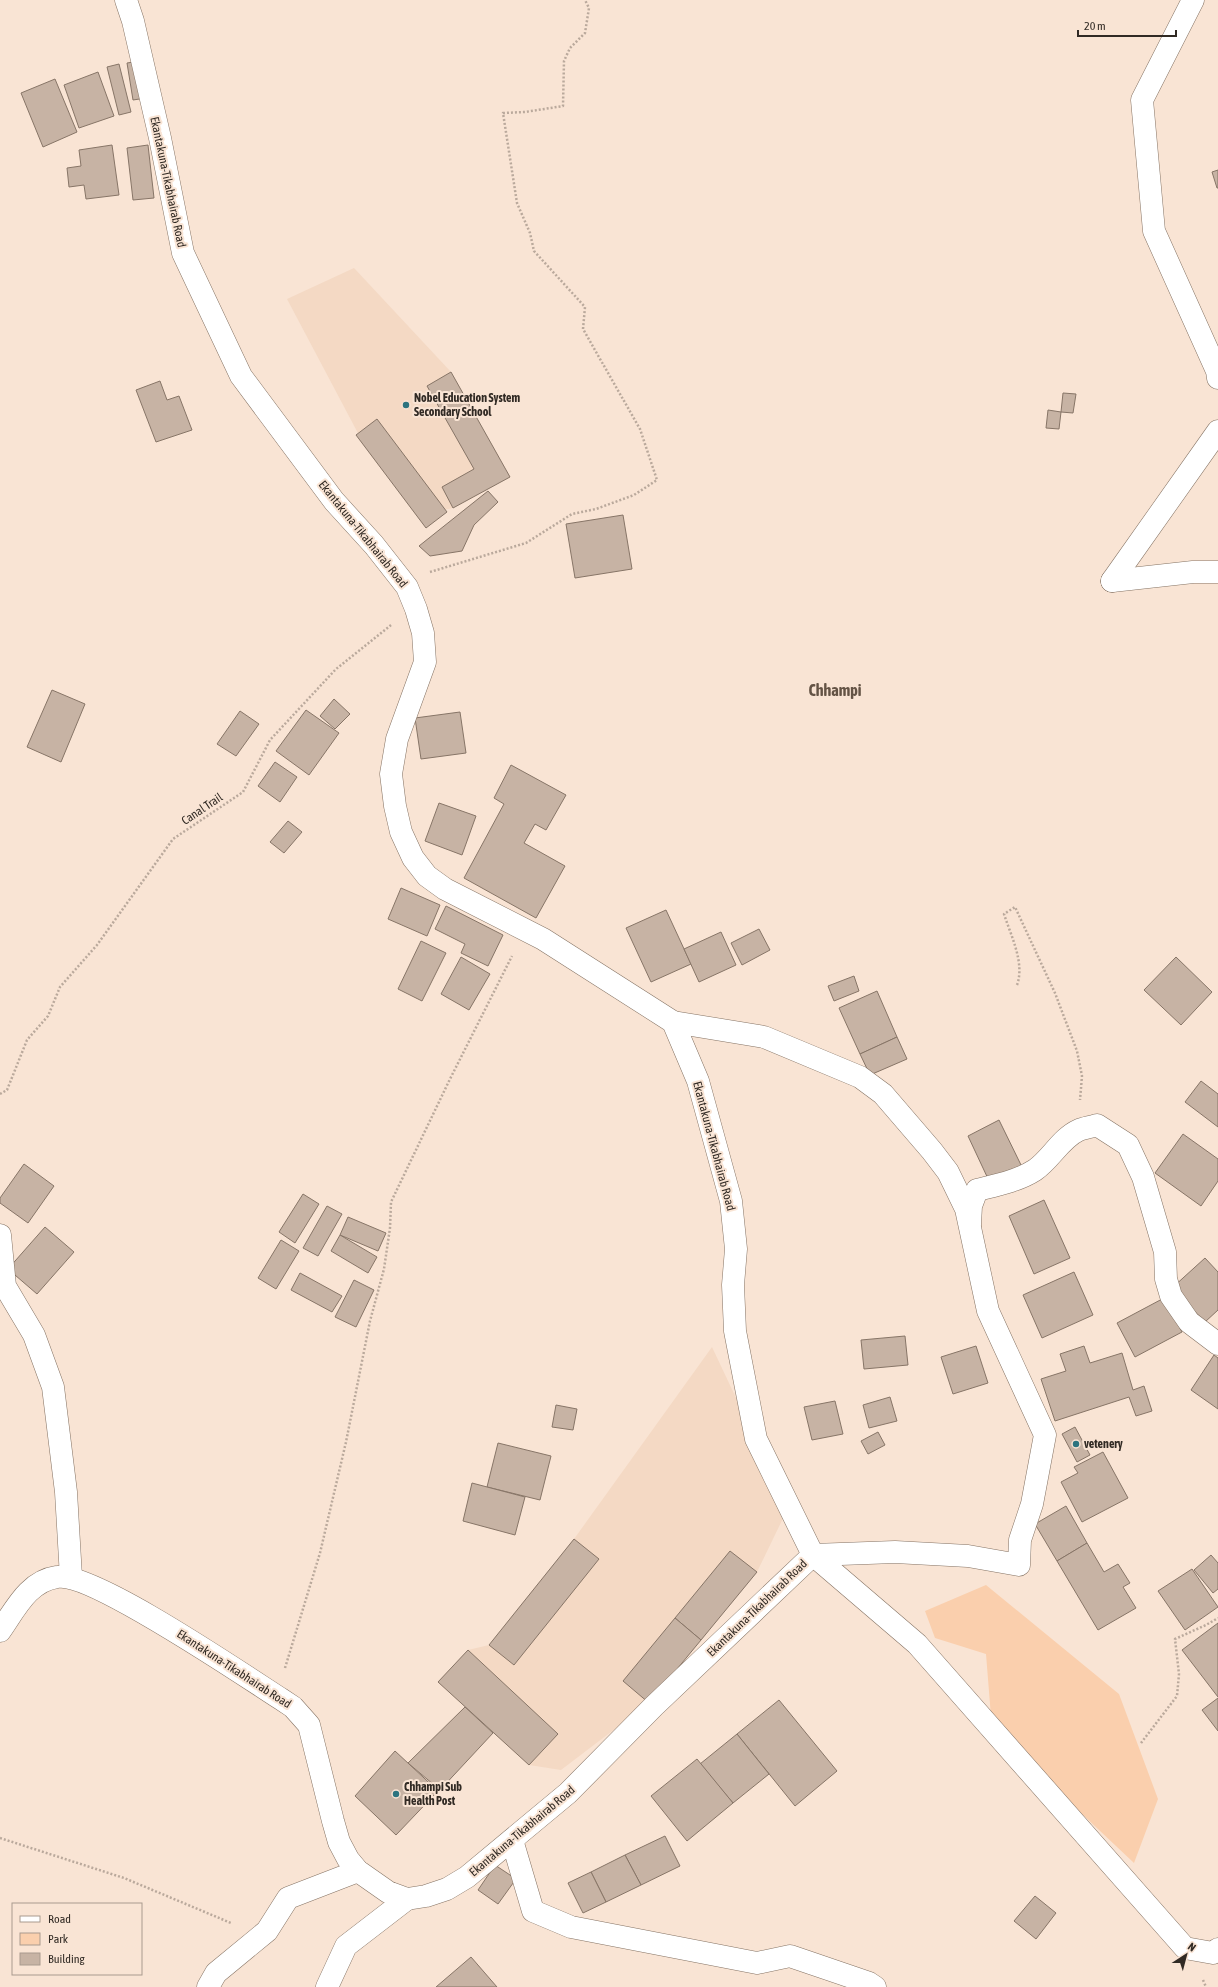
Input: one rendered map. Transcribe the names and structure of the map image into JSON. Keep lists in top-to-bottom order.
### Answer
{
  "streets": {
    "street": ["Ekantakuna-Tikabhairab Road"],
    "path": ["Canal Trail"]
  },
  "districts": ["Chhampi"],
  "places": ["Nobel Education System Secondary School", "vetenery", "Chhampi Sub Health Post"],
  "legend": ["Road", "Park", "Building"],
  "scale_bar": "20 m",
  "north": "top right"
}
